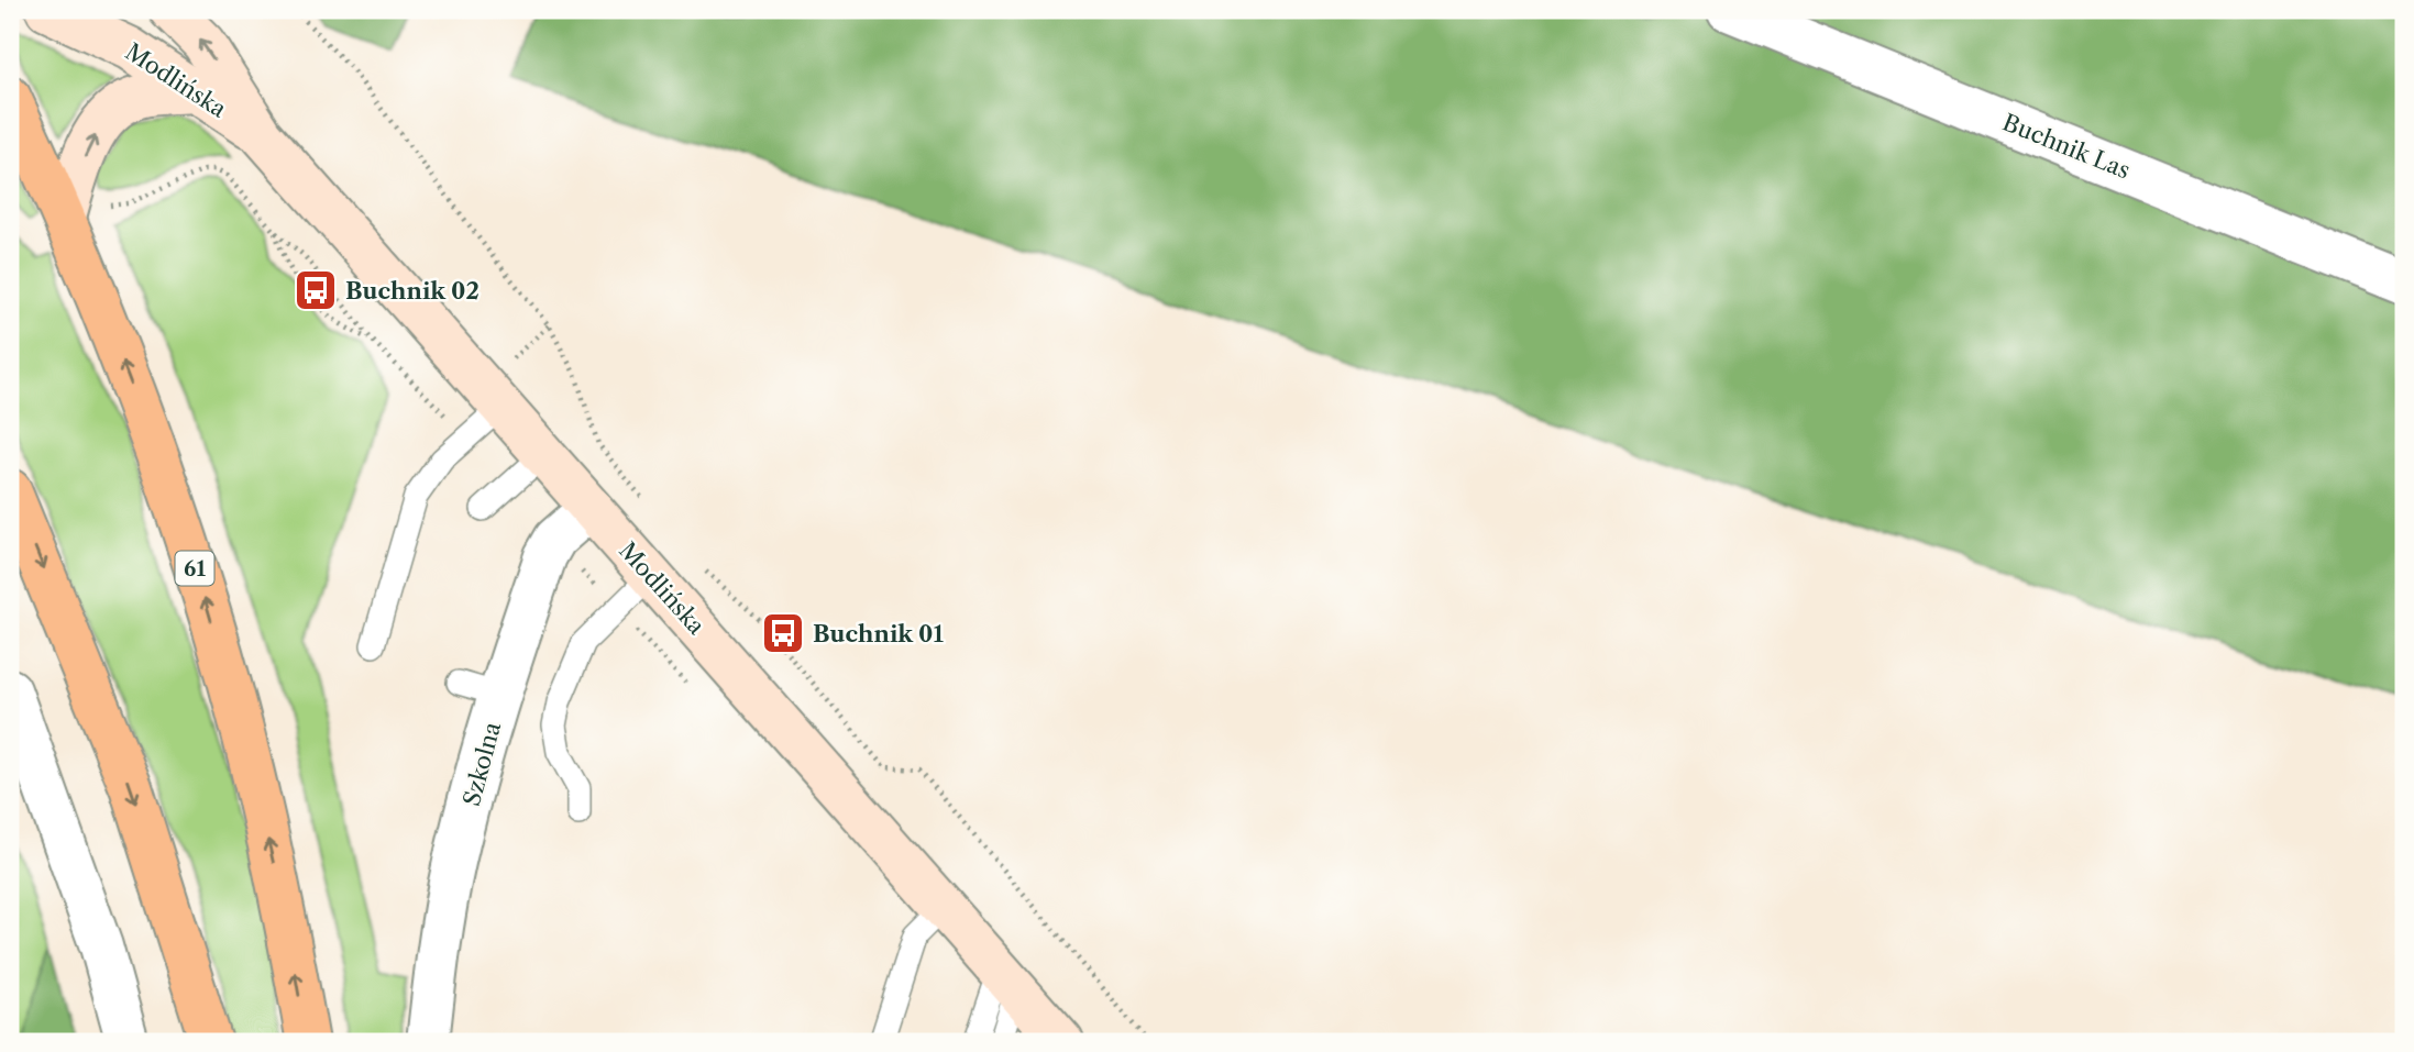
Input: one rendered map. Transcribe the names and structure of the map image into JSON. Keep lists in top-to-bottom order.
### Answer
{
  "streets": {
    "main road": ["Modlińska", "61"],
    "street": ["Buchnik Las", "Szkolna"]
  },
  "crossings": [
    ["Modlińska", "Szkolna"]
  ],
  "places": {
    "bus stop": ["Buchnik 02", "Buchnik 01"]
  }
}
